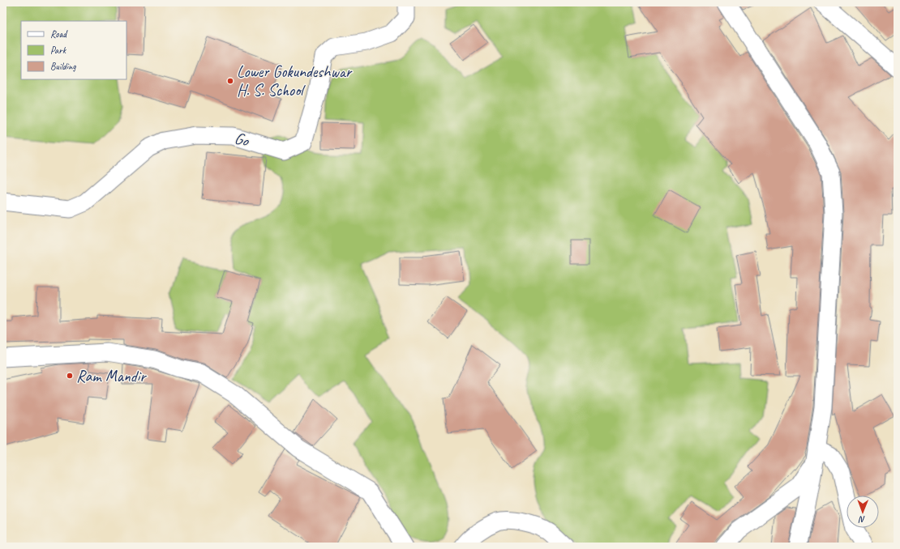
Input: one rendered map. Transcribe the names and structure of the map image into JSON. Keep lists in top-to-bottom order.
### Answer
{
  "streets": {
    "street": ["Go"]
  },
  "places": ["Lower Gokundeshwar H. S. School", "Ram Mandir"],
  "legend": ["Road", "Park", "Building"],
  "north": "bottom"
}
